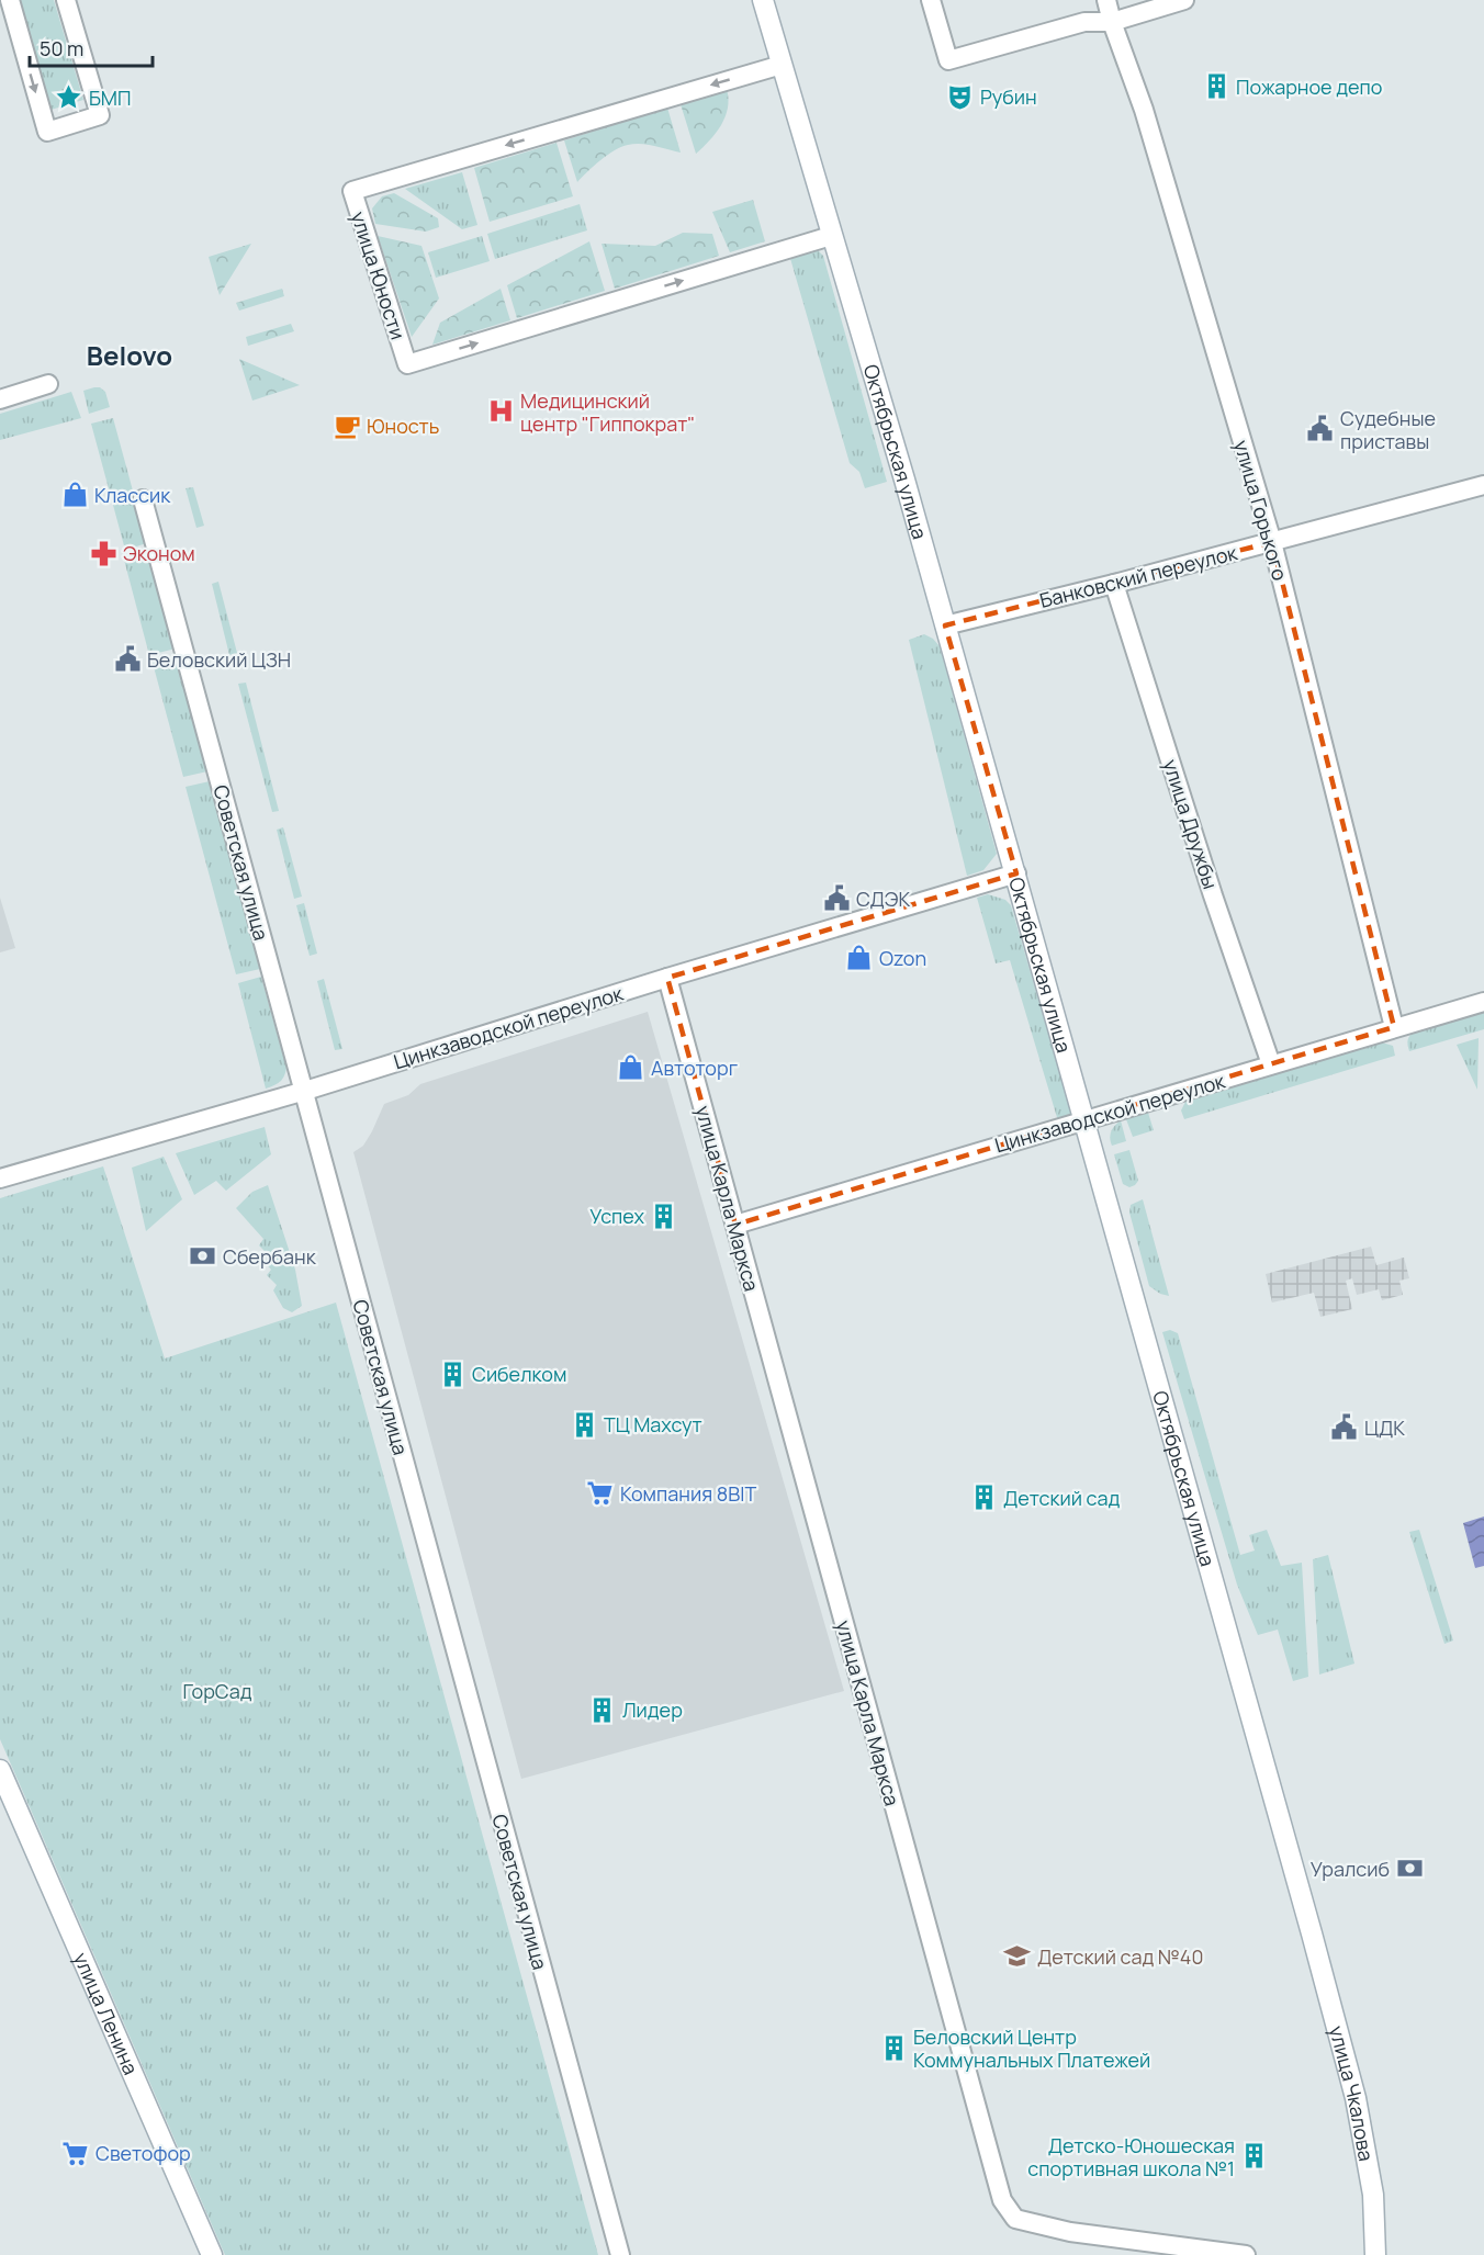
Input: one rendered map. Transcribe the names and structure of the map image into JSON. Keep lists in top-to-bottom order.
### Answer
{
  "streets": {
    "street": [
      "улица Юности",
      "Октябрьская улица",
      "улица Горького",
      "Банковский переулок",
      "улица Дружбы",
      "Советская улица",
      "Цинкзаводской переулок",
      "улица Карла Маркса",
      "улица Ленина",
      "улица Чкалова"
    ]
  },
  "crossings": [
    ["улица Юности", "Октябрьская улица"],
    ["Октябрьская улица", "Банковский переулок"],
    ["Октябрьская улица", "Цинкзаводской переулок"],
    ["Октябрьская улица", "улица Чкалова"],
    ["улица Горького", "Банковский переулок"],
    ["улица Горького", "Цинкзаводской переулок"],
    ["Банковский переулок", "улица Дружбы"],
    ["улица Дружбы", "Цинкзаводской переулок"],
    ["Советская улица", "Цинкзаводской переулок"],
    ["Цинкзаводской переулок", "улица Карла Маркса"]
  ],
  "districts": ["Belovo"],
  "parks": ["ГорСад"],
  "places": {
    "building": [
      "Пожарное депо",
      "Успех",
      "Сибелком",
      "ТЦ Махсут",
      "Детский сад",
      "Лидер",
      "Беловский Центр Коммунальных Платежей",
      "Детско-Юношеская спортивная школа №1"
    ],
    "theatre": ["Рубин"],
    "place": ["БМП"],
    "hospital": ["Медицинский центр \"Гиппократ\""],
    "cafe": ["Юность"],
    "public building": [
      "Судебные приставы",
      "Беловский ЦЗН",
      "СДЭК",
      "ЦДК"
    ],
    "shop": ["Классик", "Ozon", "Автоторг"],
    "pharmacy": ["Эконом"],
    "bank": ["Сбербанк", "Уралсиб"],
    "supermarket": ["Компания 8BIT", "Светофор"],
    "school or university": ["Детский сад №40"]
  },
  "scale_bar": "50 m"
}
